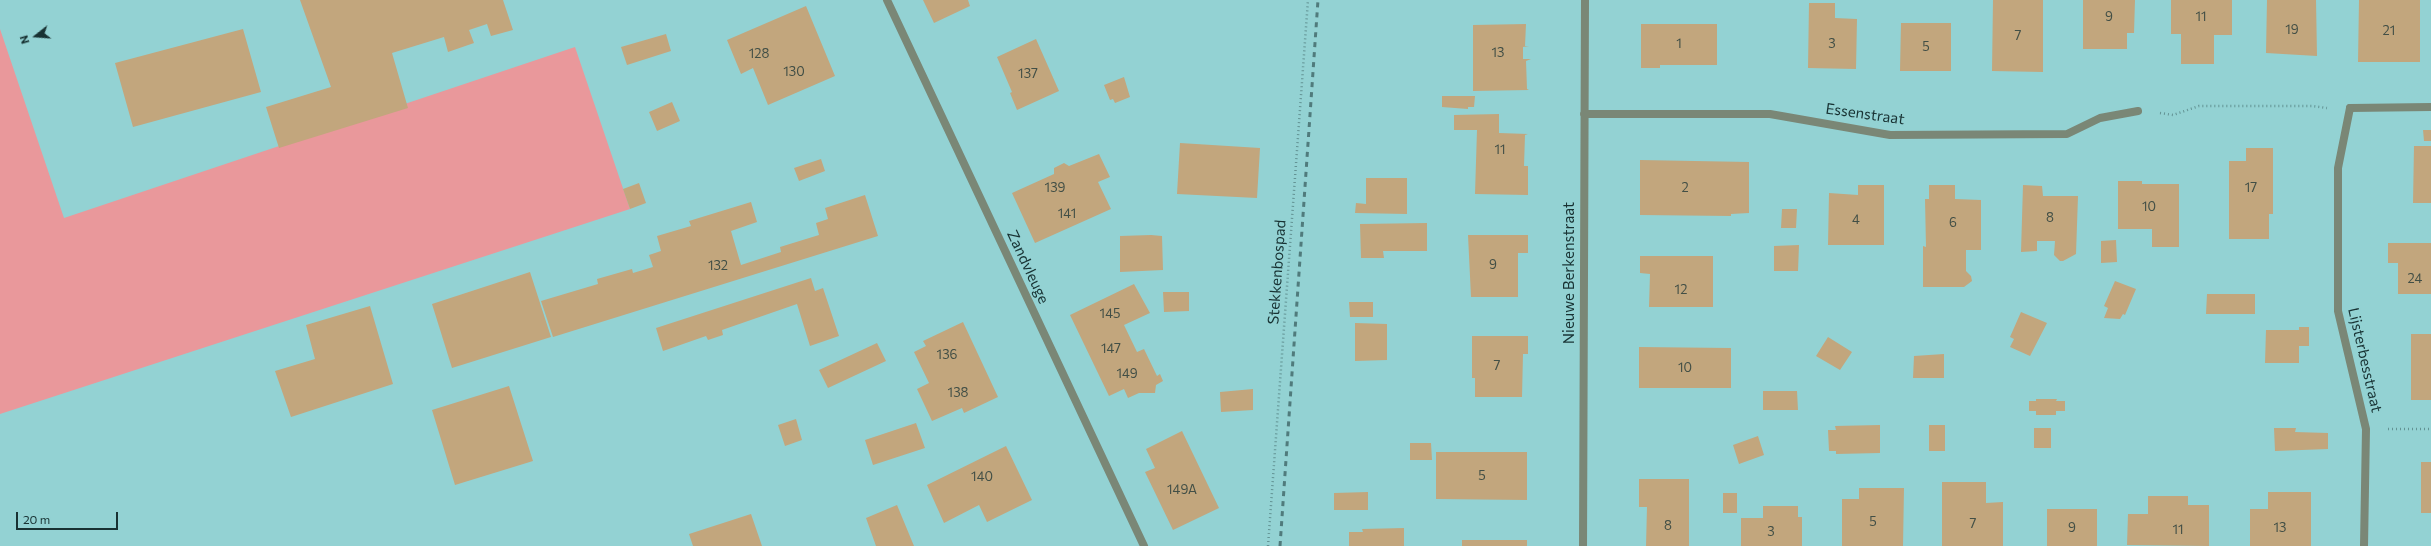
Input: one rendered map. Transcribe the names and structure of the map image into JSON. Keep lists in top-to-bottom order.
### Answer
{
  "streets": {
    "street": [
      "Essenstraat",
      "Zandvleuge",
      "Nieuwe Berkenstraat",
      "Lijsterbesstraat"
    ],
    "path": ["Stekkenbospad"]
  },
  "crossings": [
    ["Essenstraat", "Nieuwe Berkenstraat"]
  ],
  "house_numbers": [
    "9",
    "11",
    "19",
    "21",
    "7",
    "1",
    "3",
    "5",
    "13",
    "128",
    "130",
    "137",
    "11",
    "139",
    "2",
    "17",
    "10",
    "141",
    "8",
    "4",
    "6",
    "9",
    "132",
    "24",
    "12",
    "145",
    "147",
    "136",
    "7",
    "10",
    "149",
    "138",
    "5",
    "140",
    "149A",
    "5",
    "7",
    "8",
    "9",
    "13",
    "11",
    "3"
  ],
  "scale_bar": "20 m",
  "north": "left"
}
